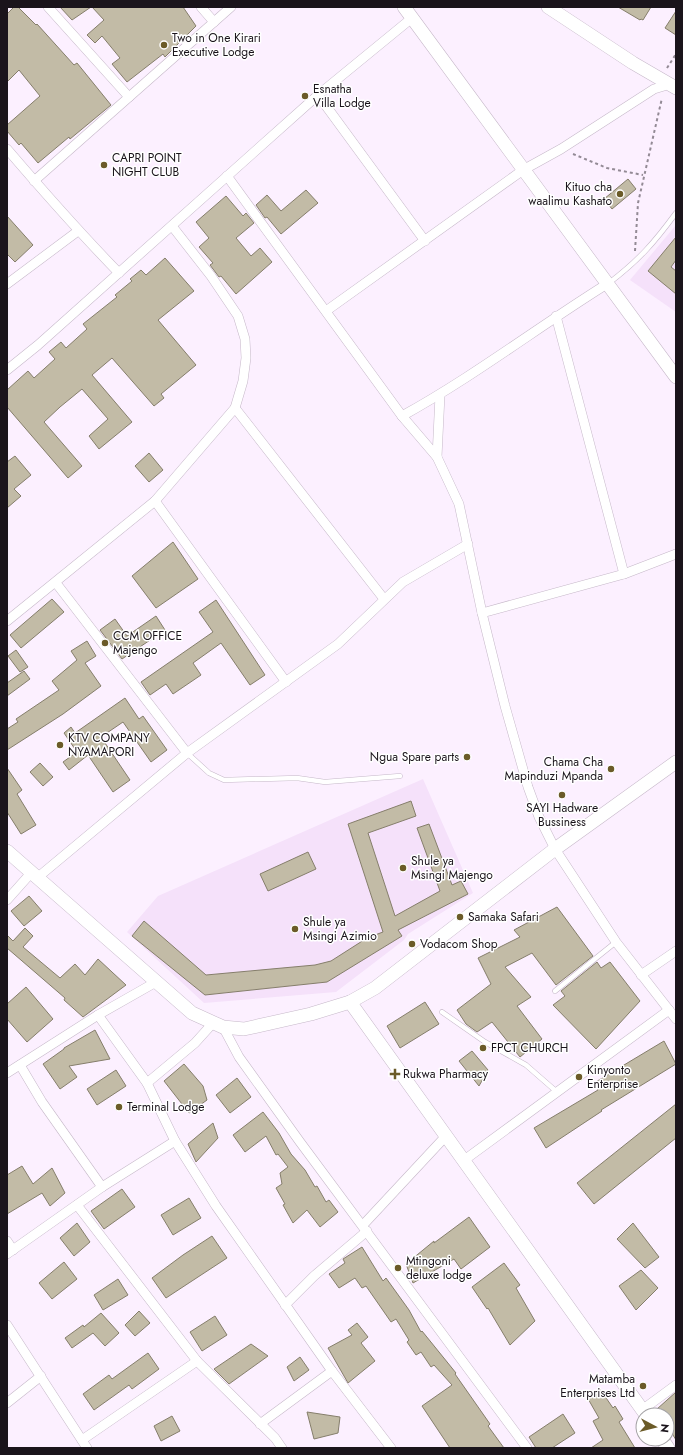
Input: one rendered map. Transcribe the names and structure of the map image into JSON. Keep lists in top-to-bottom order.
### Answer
{
  "places": {
    "other": [
      "Two in One Kirari Executive Lodge",
      "Esnatha Villa Lodge",
      "CAPRI POINT NIGHT CLUB",
      "Kituo cha waalimu Kashato",
      "CCM OFFICE Majengo",
      "KTV COMPANY NYAMAPORI",
      "Ngua Spare parts",
      "Chama Cha Mapinduzi Mpanda",
      "SAYI Hadware Bussiness",
      "Shule ya Msingi Majengo",
      "Samaka Safari",
      "Shule ya Msingi Azimio",
      "Vodacom Shop",
      "FPCT CHURCH",
      "Kinyonto Enterprise",
      "Terminal Lodge",
      "Mtingoni deluxe lodge",
      "Matamba Enterprises Ltd"
    ],
    "health": ["Rukwa Pharmacy"]
  },
  "north": "right"
}
